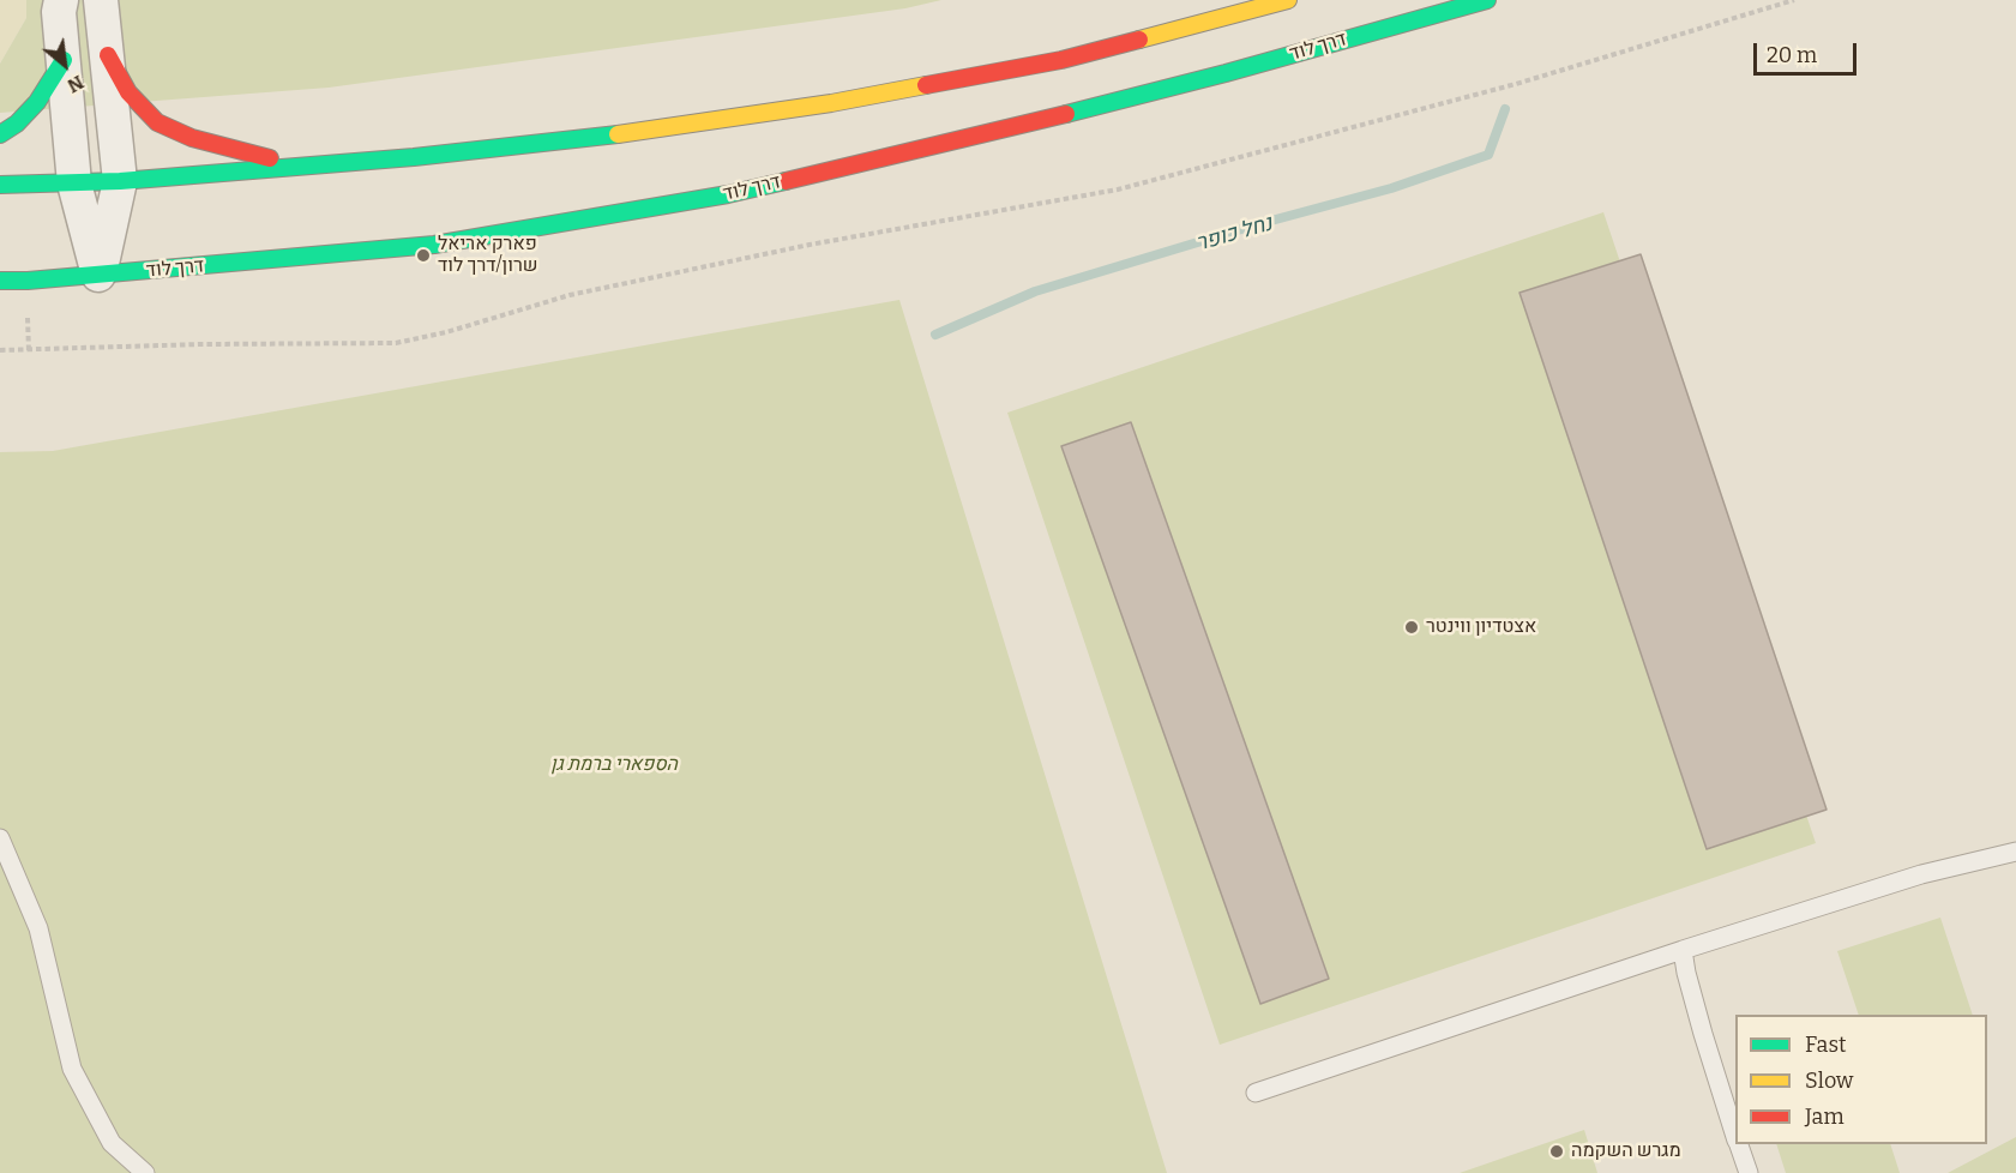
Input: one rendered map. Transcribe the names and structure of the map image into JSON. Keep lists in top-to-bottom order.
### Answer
{
  "streets": {
    "main road": ["דרך לוד"]
  },
  "water": ["נחל כופר"],
  "parks": ["הספארי ברמת גן"],
  "places": ["פארק אריאל שרון/דרך לוד", "אצטדיון ווינטר", "מגרש השקמה"],
  "legend": ["Fast", "Slow", "Jam"],
  "scale_bar": "20 m",
  "north": "bottom right"
}
